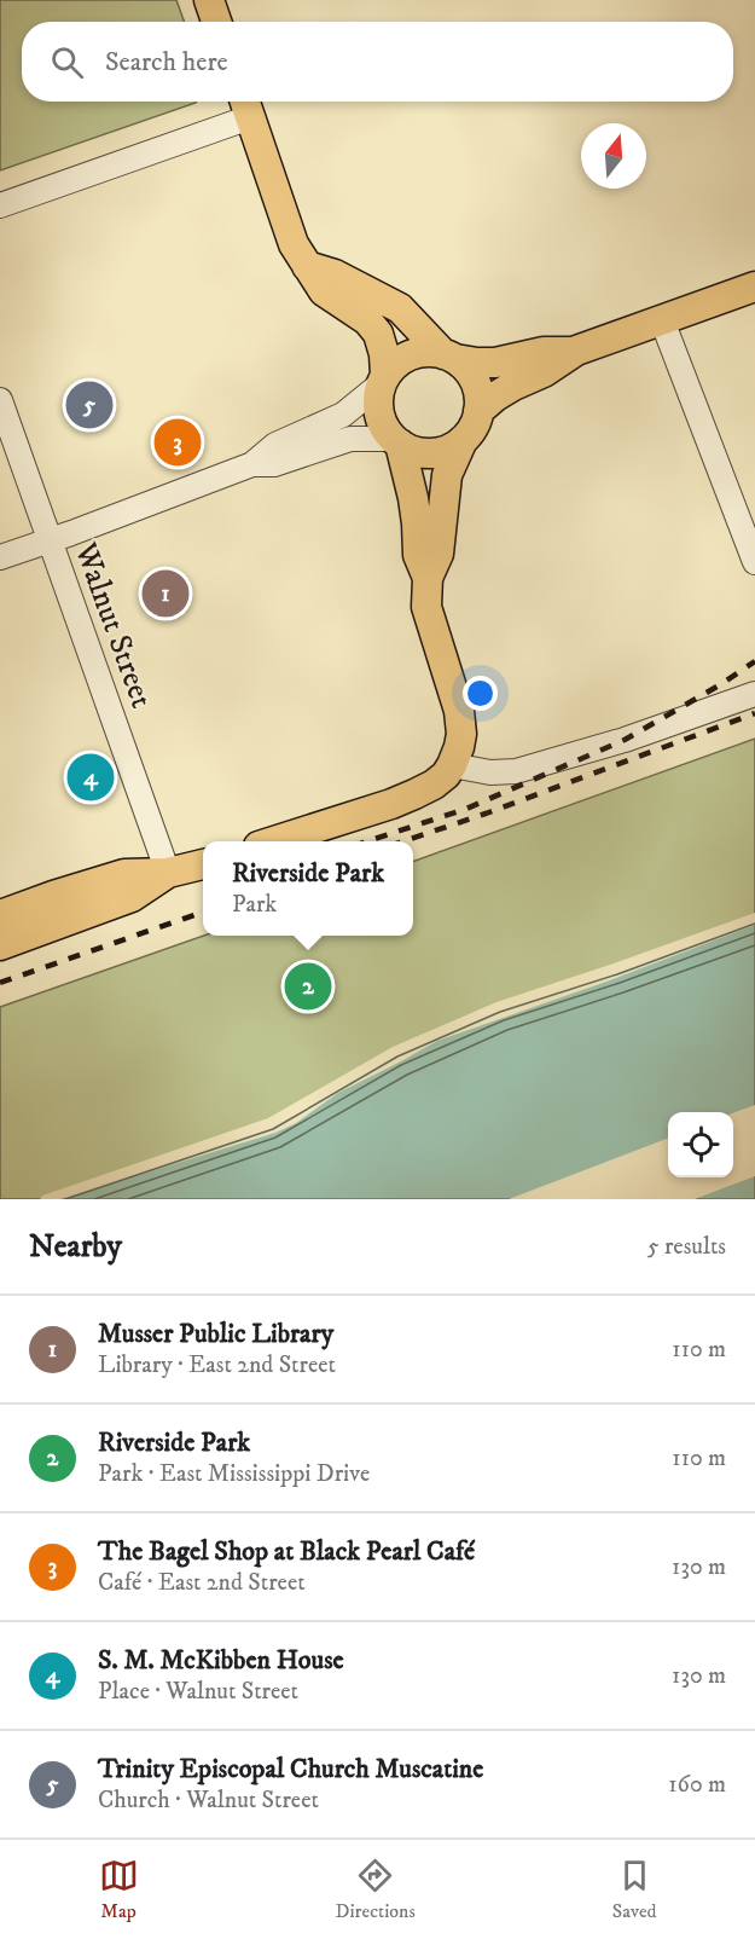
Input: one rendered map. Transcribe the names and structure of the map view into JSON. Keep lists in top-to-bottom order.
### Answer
{
  "streets": {
    "street": ["Walnut Street"]
  },
  "north": "top",
  "page": {
    "search": "Search here",
    "pins": [
      "5",
      "3",
      "1",
      "4",
      "2"
    ],
    "popup": ["Riverside Park", "Park"],
    "heading": ["Nearby", "5 results"],
    "list": [
      {
        "mark": "1",
        "name": "Musser Public Library",
        "note": "Library · East 2nd Street",
        "value": "110 m"
      },
      {
        "mark": "2",
        "name": "Riverside Park",
        "note": "Park · East Mississippi Drive",
        "value": "110 m"
      },
      {
        "mark": "3",
        "name": "The Bagel Shop at Black Pearl Café",
        "note": "Café · East 2nd Street",
        "value": "130 m"
      },
      {
        "mark": "4",
        "name": "S. M. McKibben House",
        "note": "Place · Walnut Street",
        "value": "130 m"
      },
      {
        "mark": "5",
        "name": "Trinity Episcopal Church Muscatine",
        "note": "Church · Walnut Street",
        "value": "160 m"
      }
    ],
    "nav": ["Map", "Directions", "Saved"]
  }
}
